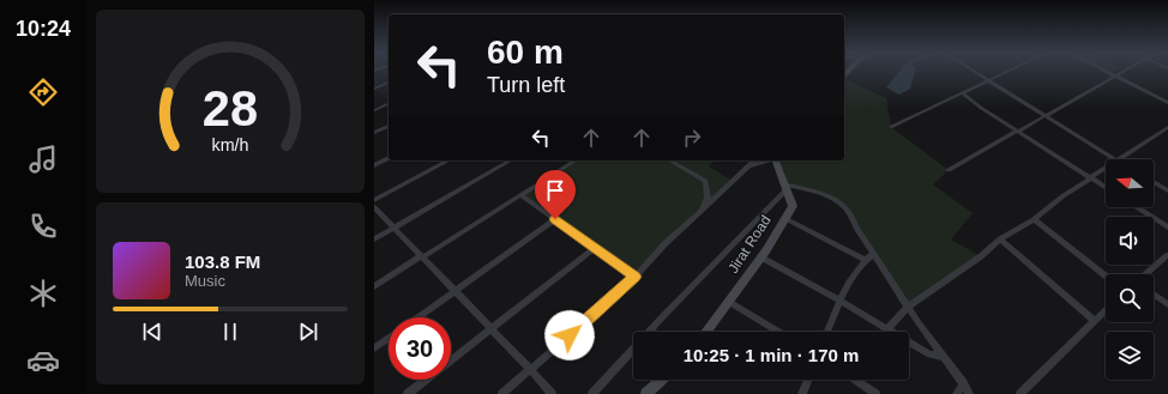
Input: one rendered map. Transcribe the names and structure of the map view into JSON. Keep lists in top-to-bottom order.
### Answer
{
  "streets": {
    "main road": ["Jirat Road"]
  },
  "north": "left",
  "page": {
    "tabs": "10:24",
    "turn": ["60 m", "Turn left"],
    "song": ["103.8 FM", "Music"],
    "limit": "30",
    "trip": "10:25 · 1 min · 170 m",
    "gauge": ["28", "km/h"]
  }
}
